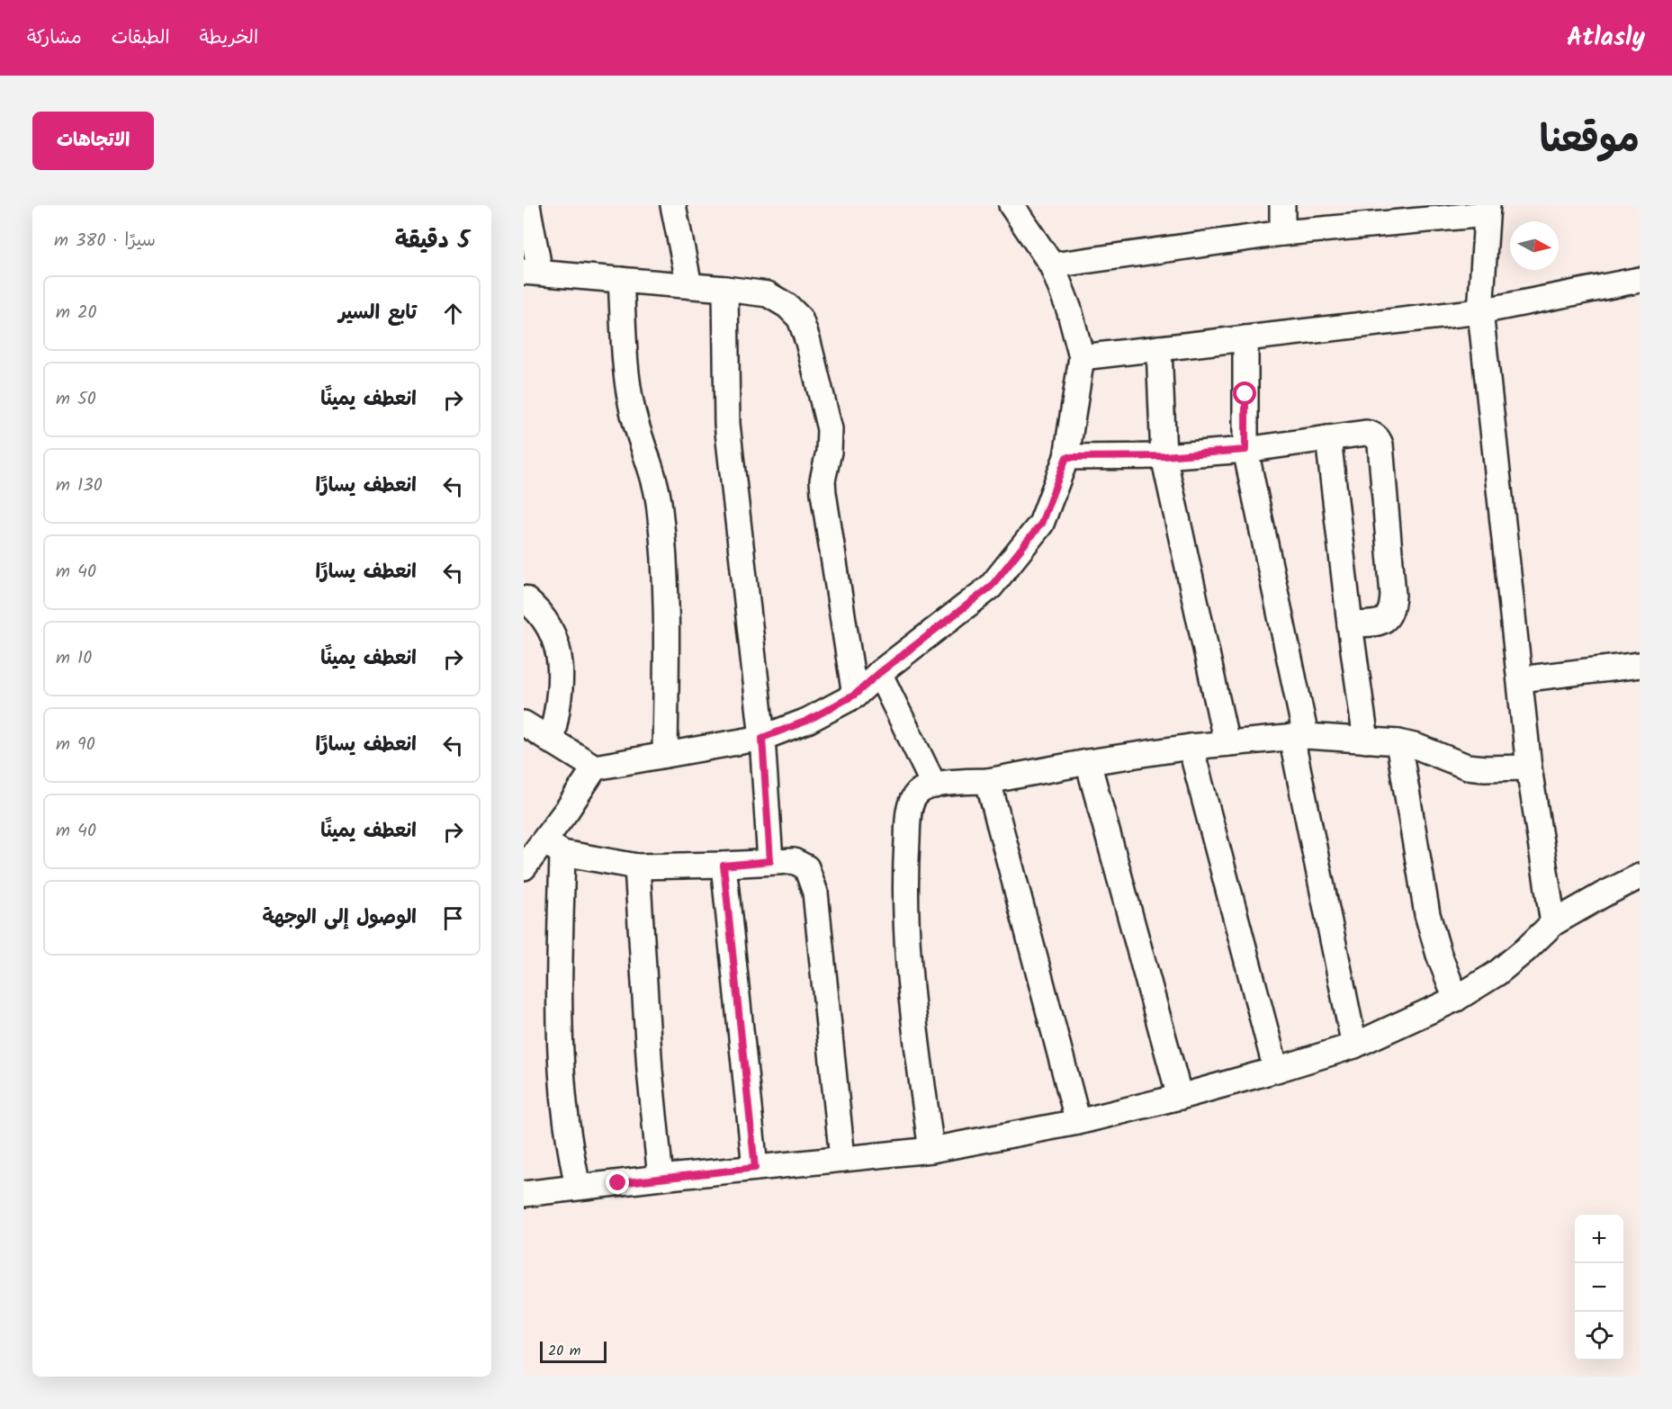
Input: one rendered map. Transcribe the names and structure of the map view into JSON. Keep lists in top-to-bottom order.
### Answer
{
  "scale_bar": "20 m",
  "north": "right",
  "page": {
    "header": "Atlasly",
    "nav": ["الخريطة", "الطبقات", "مشاركة"],
    "title": "موقعنا",
    "buttons": "الاتجاهات",
    "heading": ["5 دقيقة", "سيرًا · 380 m"],
    "list": [
      ["تابع السير", "20 m"],
      ["انعطف يمينًا", "50 m"],
      ["انعطف يسارًا", "130 m"],
      ["انعطف يسارًا", "40 m"],
      ["انعطف يمينًا", "10 m"],
      ["انعطف يسارًا", "90 m"],
      ["انعطف يمينًا", "40 m"],
      "الوصول إلى الوجهة"
    ],
    "map_buttons": ["+", "−"],
    "scale": "20 m"
  }
}
